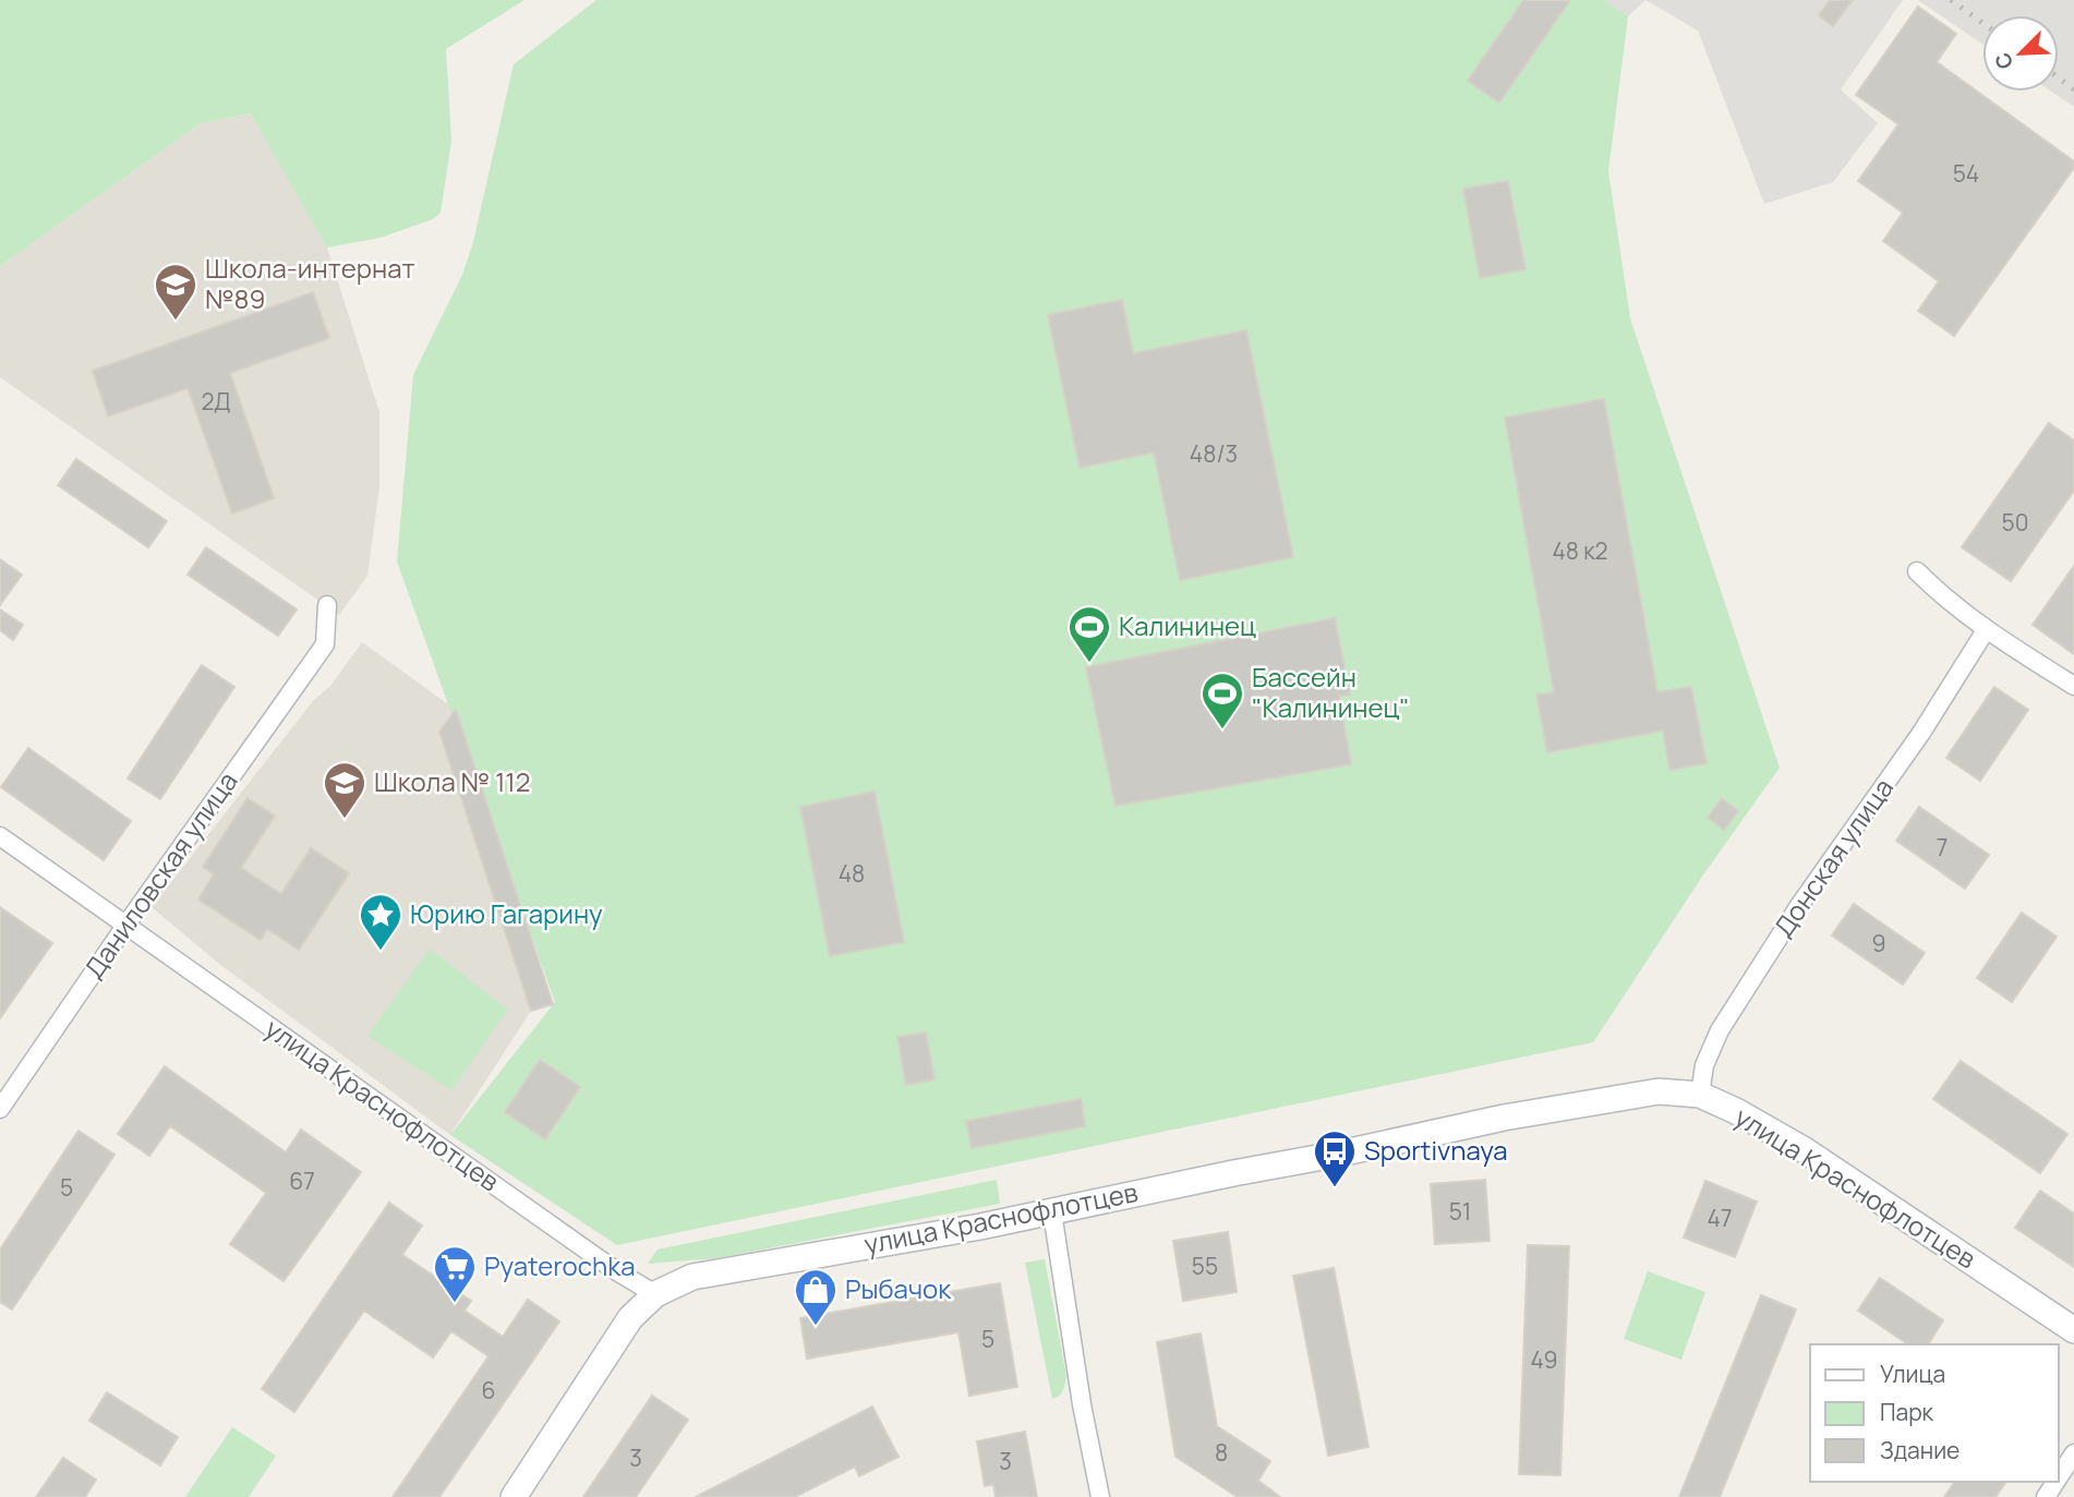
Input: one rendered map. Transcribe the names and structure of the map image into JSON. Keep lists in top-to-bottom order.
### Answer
{
  "streets": {
    "main road": ["улица Краснофлотцев"],
    "street": ["Донская улица", "Даниловская улица"]
  },
  "crossings": [
    ["Донская улица", "улица Краснофлотцев"],
    ["Даниловская улица", "улица Краснофлотцев"]
  ],
  "places": {
    "school or university": ["Школа-интернат №89", "Школа № 112"],
    "sports": ["Калининец", "Бассейн \"Калининец\""],
    "place": ["Юрию Гагарину"],
    "bus stop": ["Sportivnaya"],
    "supermarket": ["Pyaterochka"],
    "shop": ["Рыбачок"]
  },
  "house_numbers": [
    "54",
    "2Д",
    "48/3",
    "50",
    "48 к2",
    "7",
    "48",
    "9",
    "67",
    "5",
    "51",
    "47",
    "55",
    "5",
    "49",
    "6",
    "8",
    "3",
    "3"
  ],
  "legend": ["Улица", "Парк", "Здание"],
  "north": "bottom left"
}
